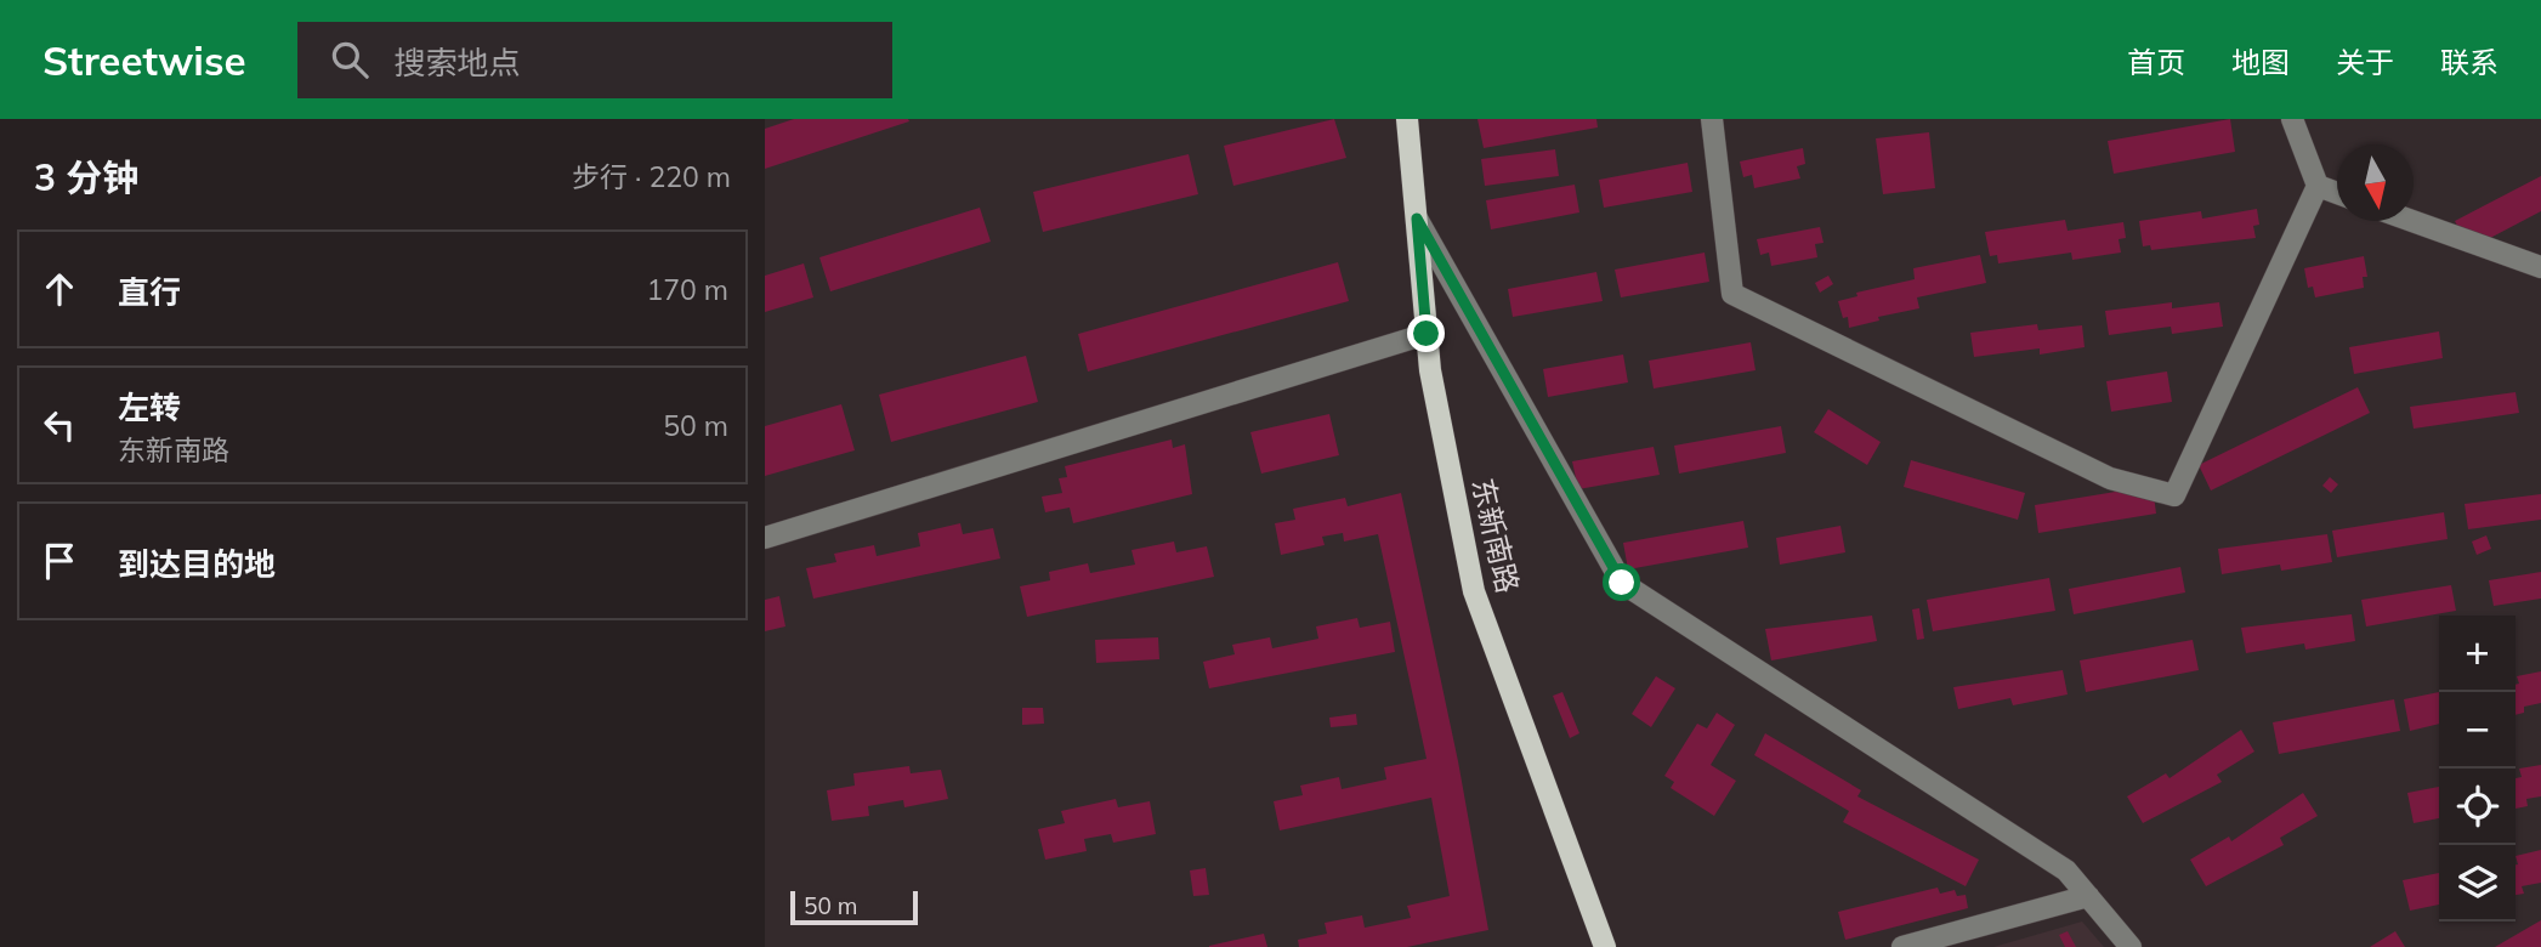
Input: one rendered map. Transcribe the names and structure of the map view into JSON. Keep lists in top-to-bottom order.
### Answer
{
  "streets": {
    "main road": ["东新南路"]
  },
  "scale_bar": "50 m",
  "north": "bottom",
  "page": {
    "header": "Streetwise",
    "search": "搜索地点",
    "nav": [
      "首页",
      "地图",
      "关于",
      "联系"
    ],
    "heading": ["3 分钟", "步行 · 220 m"],
    "list": [
      ["直行", "170 m"],
      ["左转", "东新南路", "50 m"],
      "到达目的地"
    ],
    "map_buttons": ["+", "−"],
    "scale": "50 m"
  }
}
